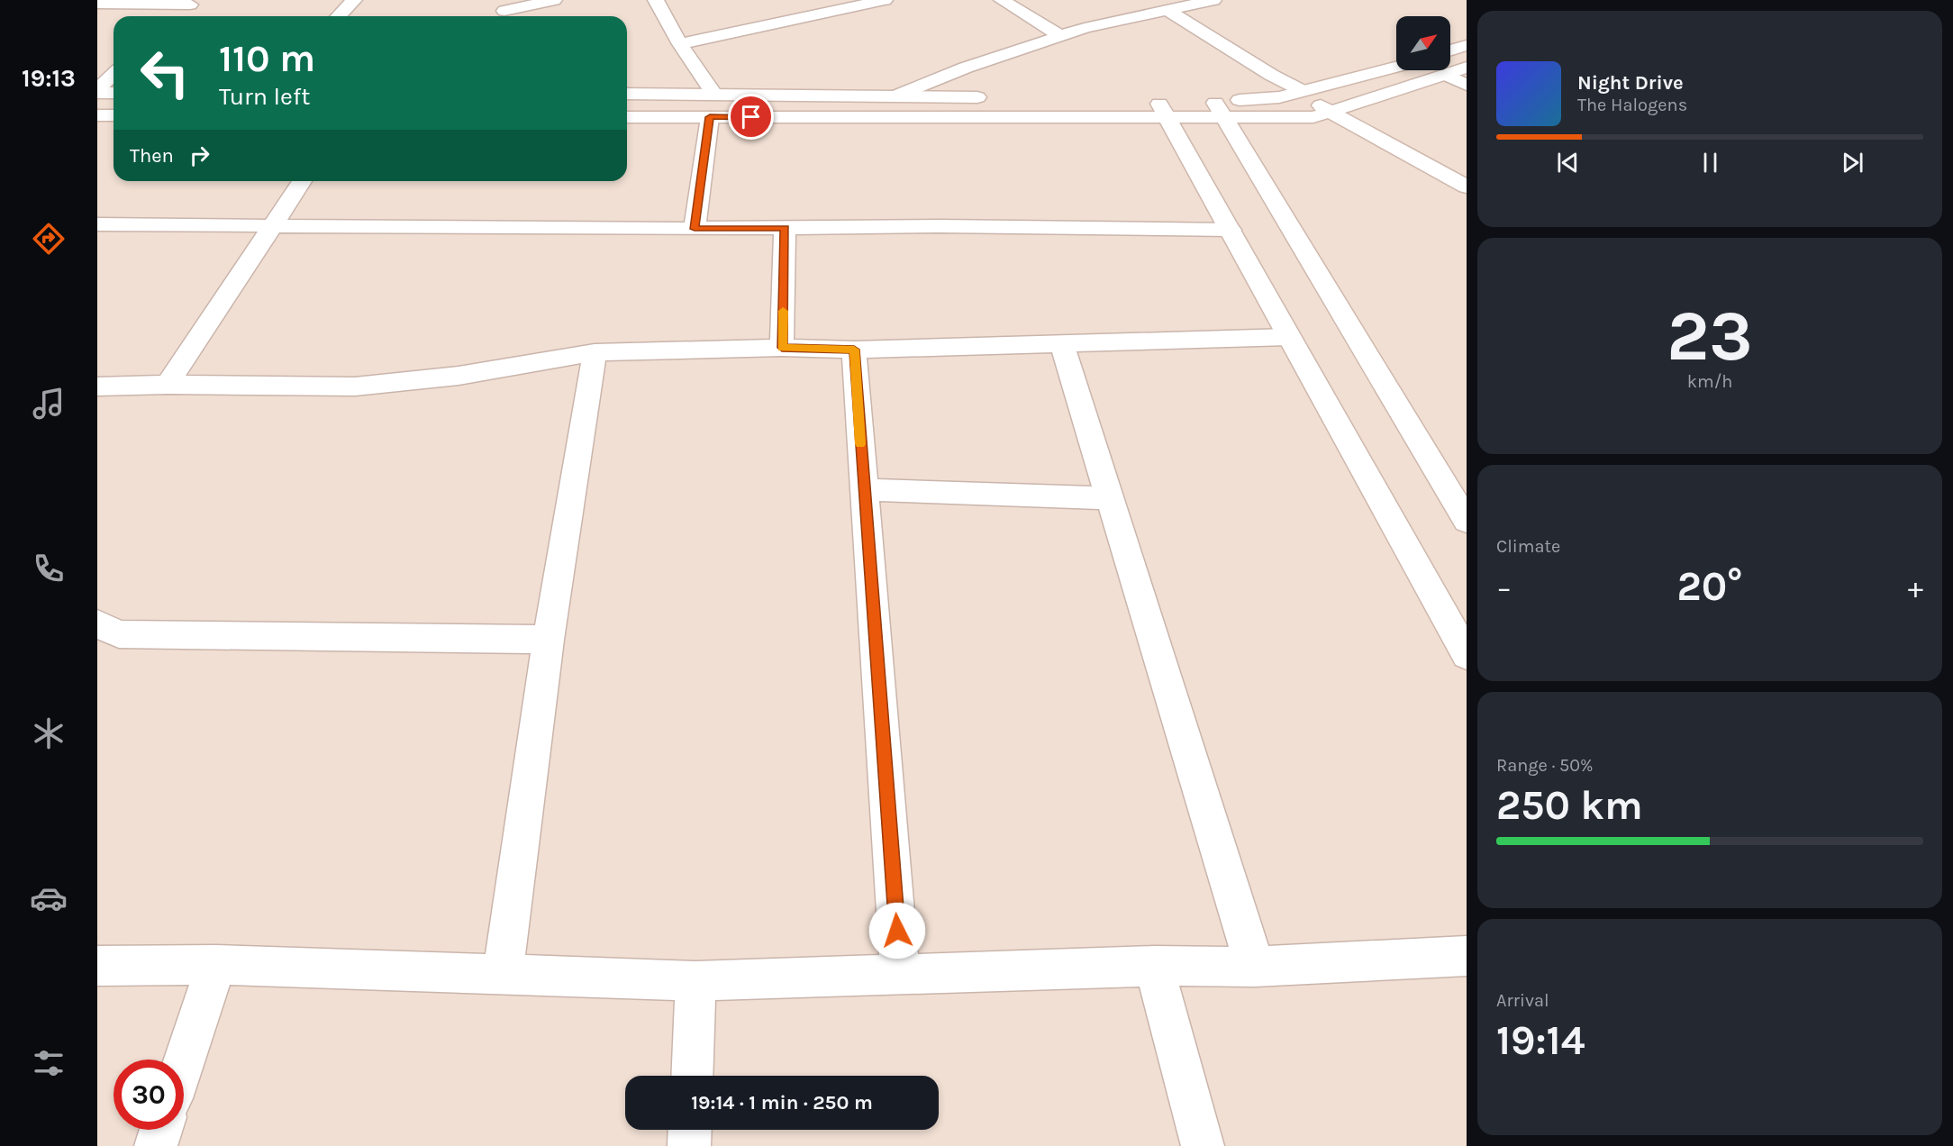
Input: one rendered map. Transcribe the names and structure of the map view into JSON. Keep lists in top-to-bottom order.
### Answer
{
  "north": "top right",
  "page": {
    "tabs": "19:13",
    "turn": ["110 m", "Turn left"],
    "song": ["Night Drive", "The Halogens"],
    "then": "Then",
    "tile": [
      ["23", "km/h"],
      "Climate",
      ["Range · 50%", "250 km"],
      ["Arrival", "19:14"]
    ],
    "heat": ["−", "20°", "+"],
    "limit": "30",
    "trip": "19:14 · 1 min · 250 m"
  }
}
